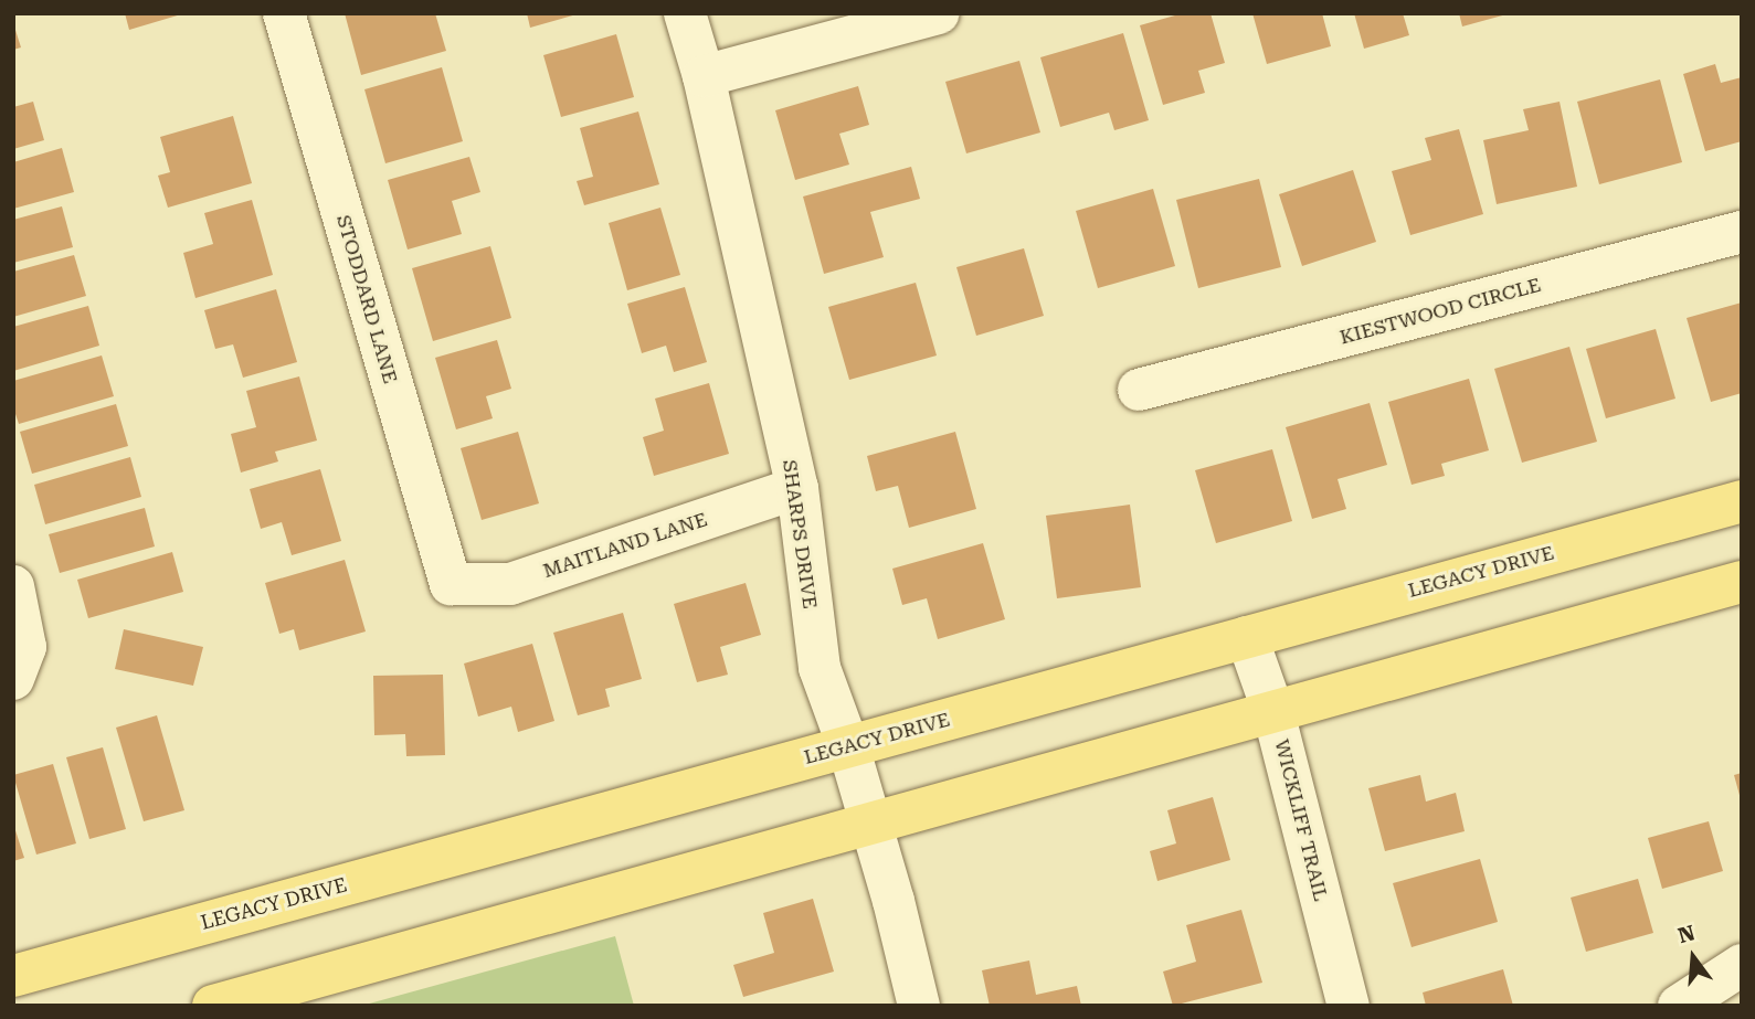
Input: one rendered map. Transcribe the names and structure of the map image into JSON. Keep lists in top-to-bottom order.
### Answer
{
  "streets": {
    "main road": ["LEGACY DRIVE"],
    "street": [
      "STODDARD LANE",
      "KIESTWOOD CIRCLE",
      "SHARPS DRIVE",
      "MAITLAND LANE",
      "WICKLIFF TRAIL"
    ]
  },
  "crossings": [
    ["STODDARD LANE", "MAITLAND LANE"],
    ["SHARPS DRIVE", "MAITLAND LANE"],
    ["SHARPS DRIVE", "LEGACY DRIVE"],
    ["LEGACY DRIVE", "WICKLIFF TRAIL"]
  ],
  "north": "top"
}
